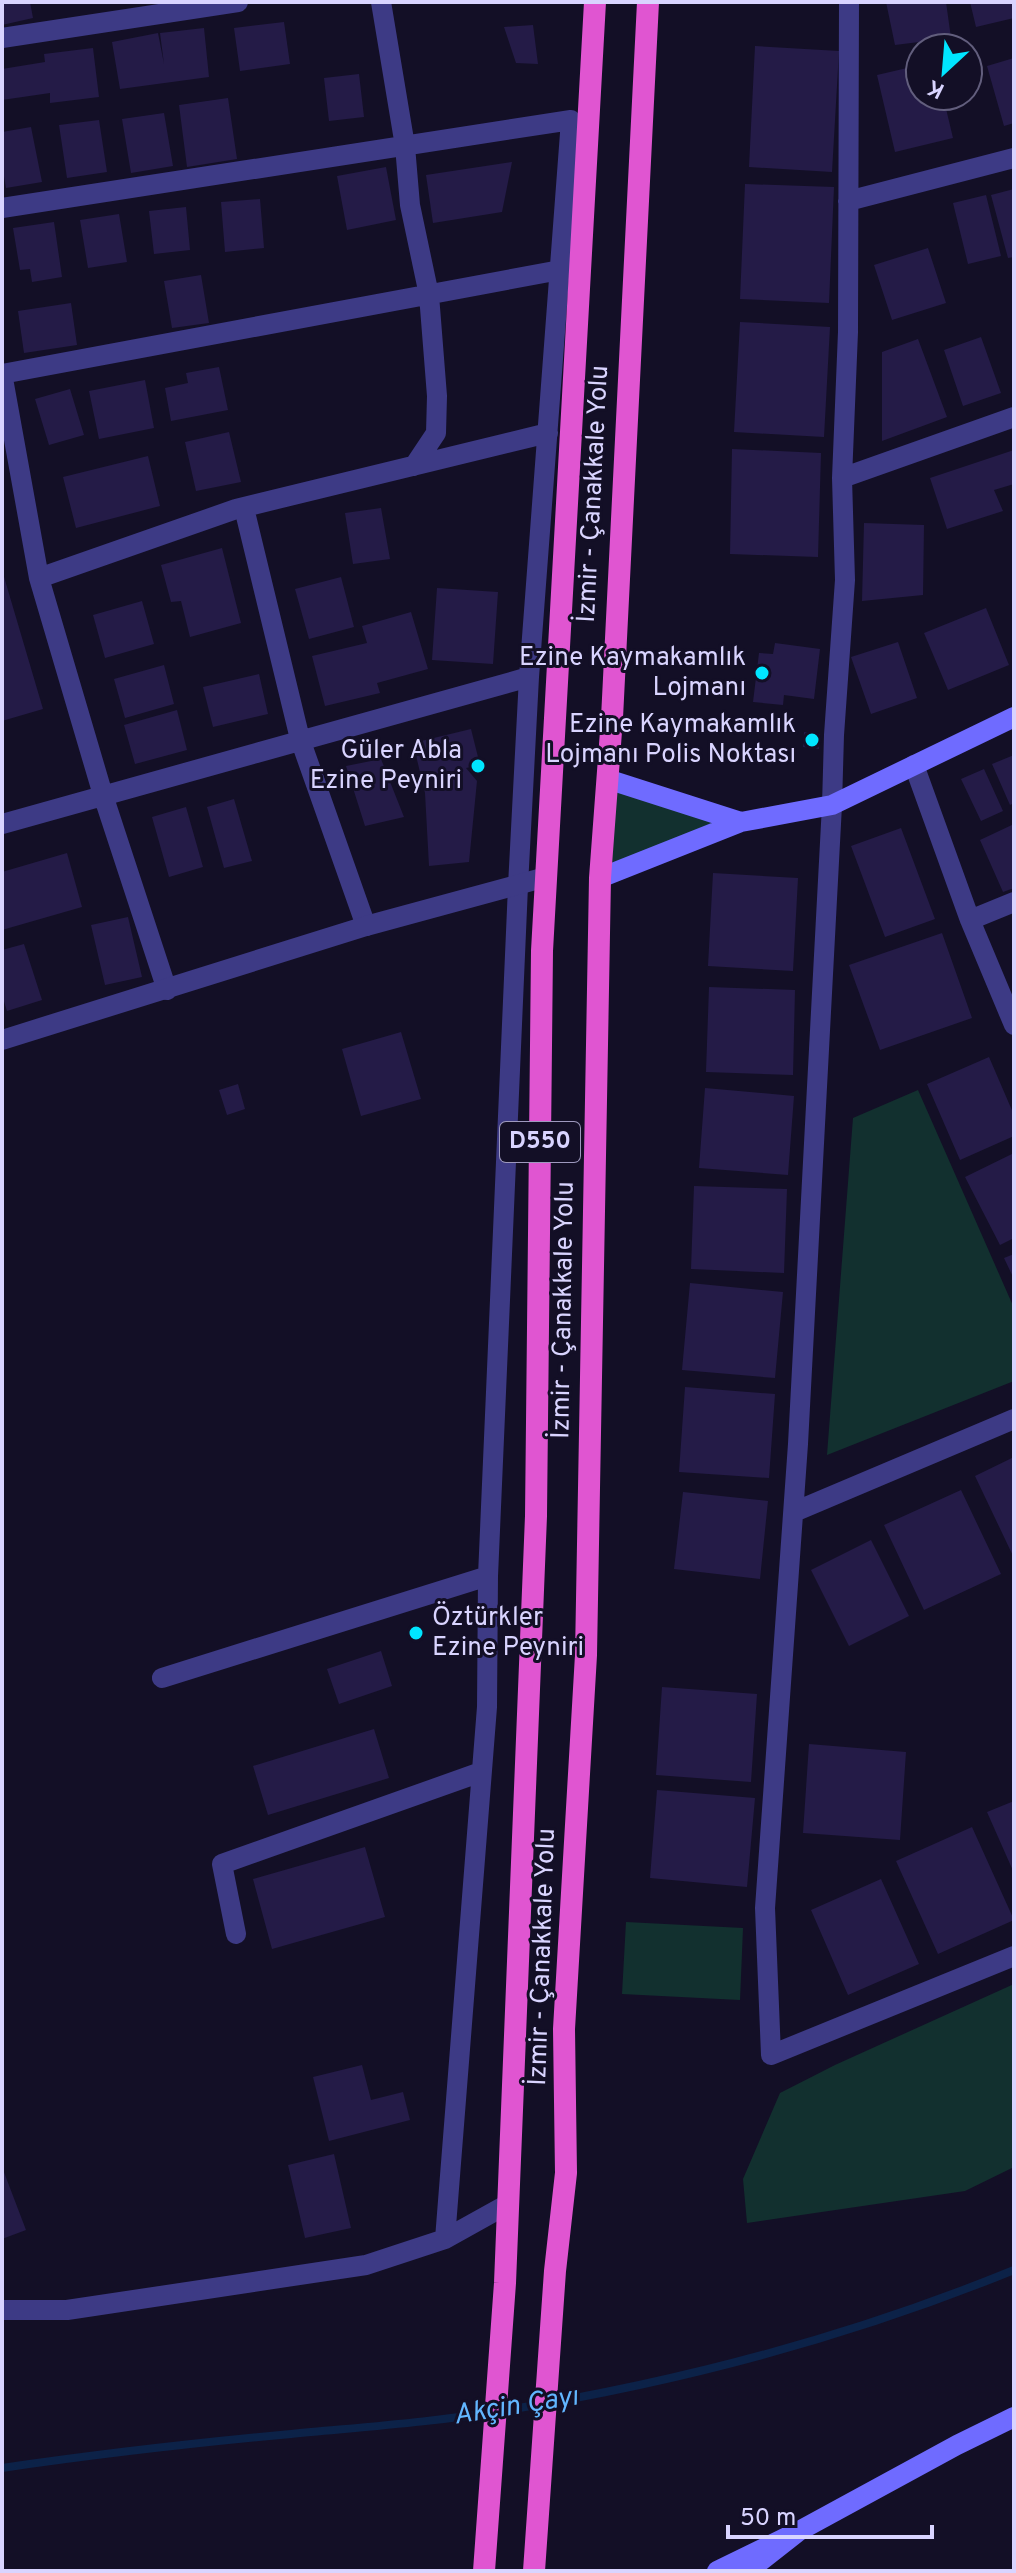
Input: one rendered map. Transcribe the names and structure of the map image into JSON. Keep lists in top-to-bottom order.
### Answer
{
  "streets": {
    "highway": ["İzmir - Çanakkale Yolu", "D550"]
  },
  "water": ["Akçin Çayı"],
  "places": [
    "Ezine Kaymakamlık Lojmanı",
    "Ezine Kaymakamlık Lojmanı Polis Noktası",
    "Güler Abla Ezine Peyniri",
    "Öztürkler Ezine Peyniri"
  ],
  "scale_bar": "50 m",
  "north": "bottom left"
}
